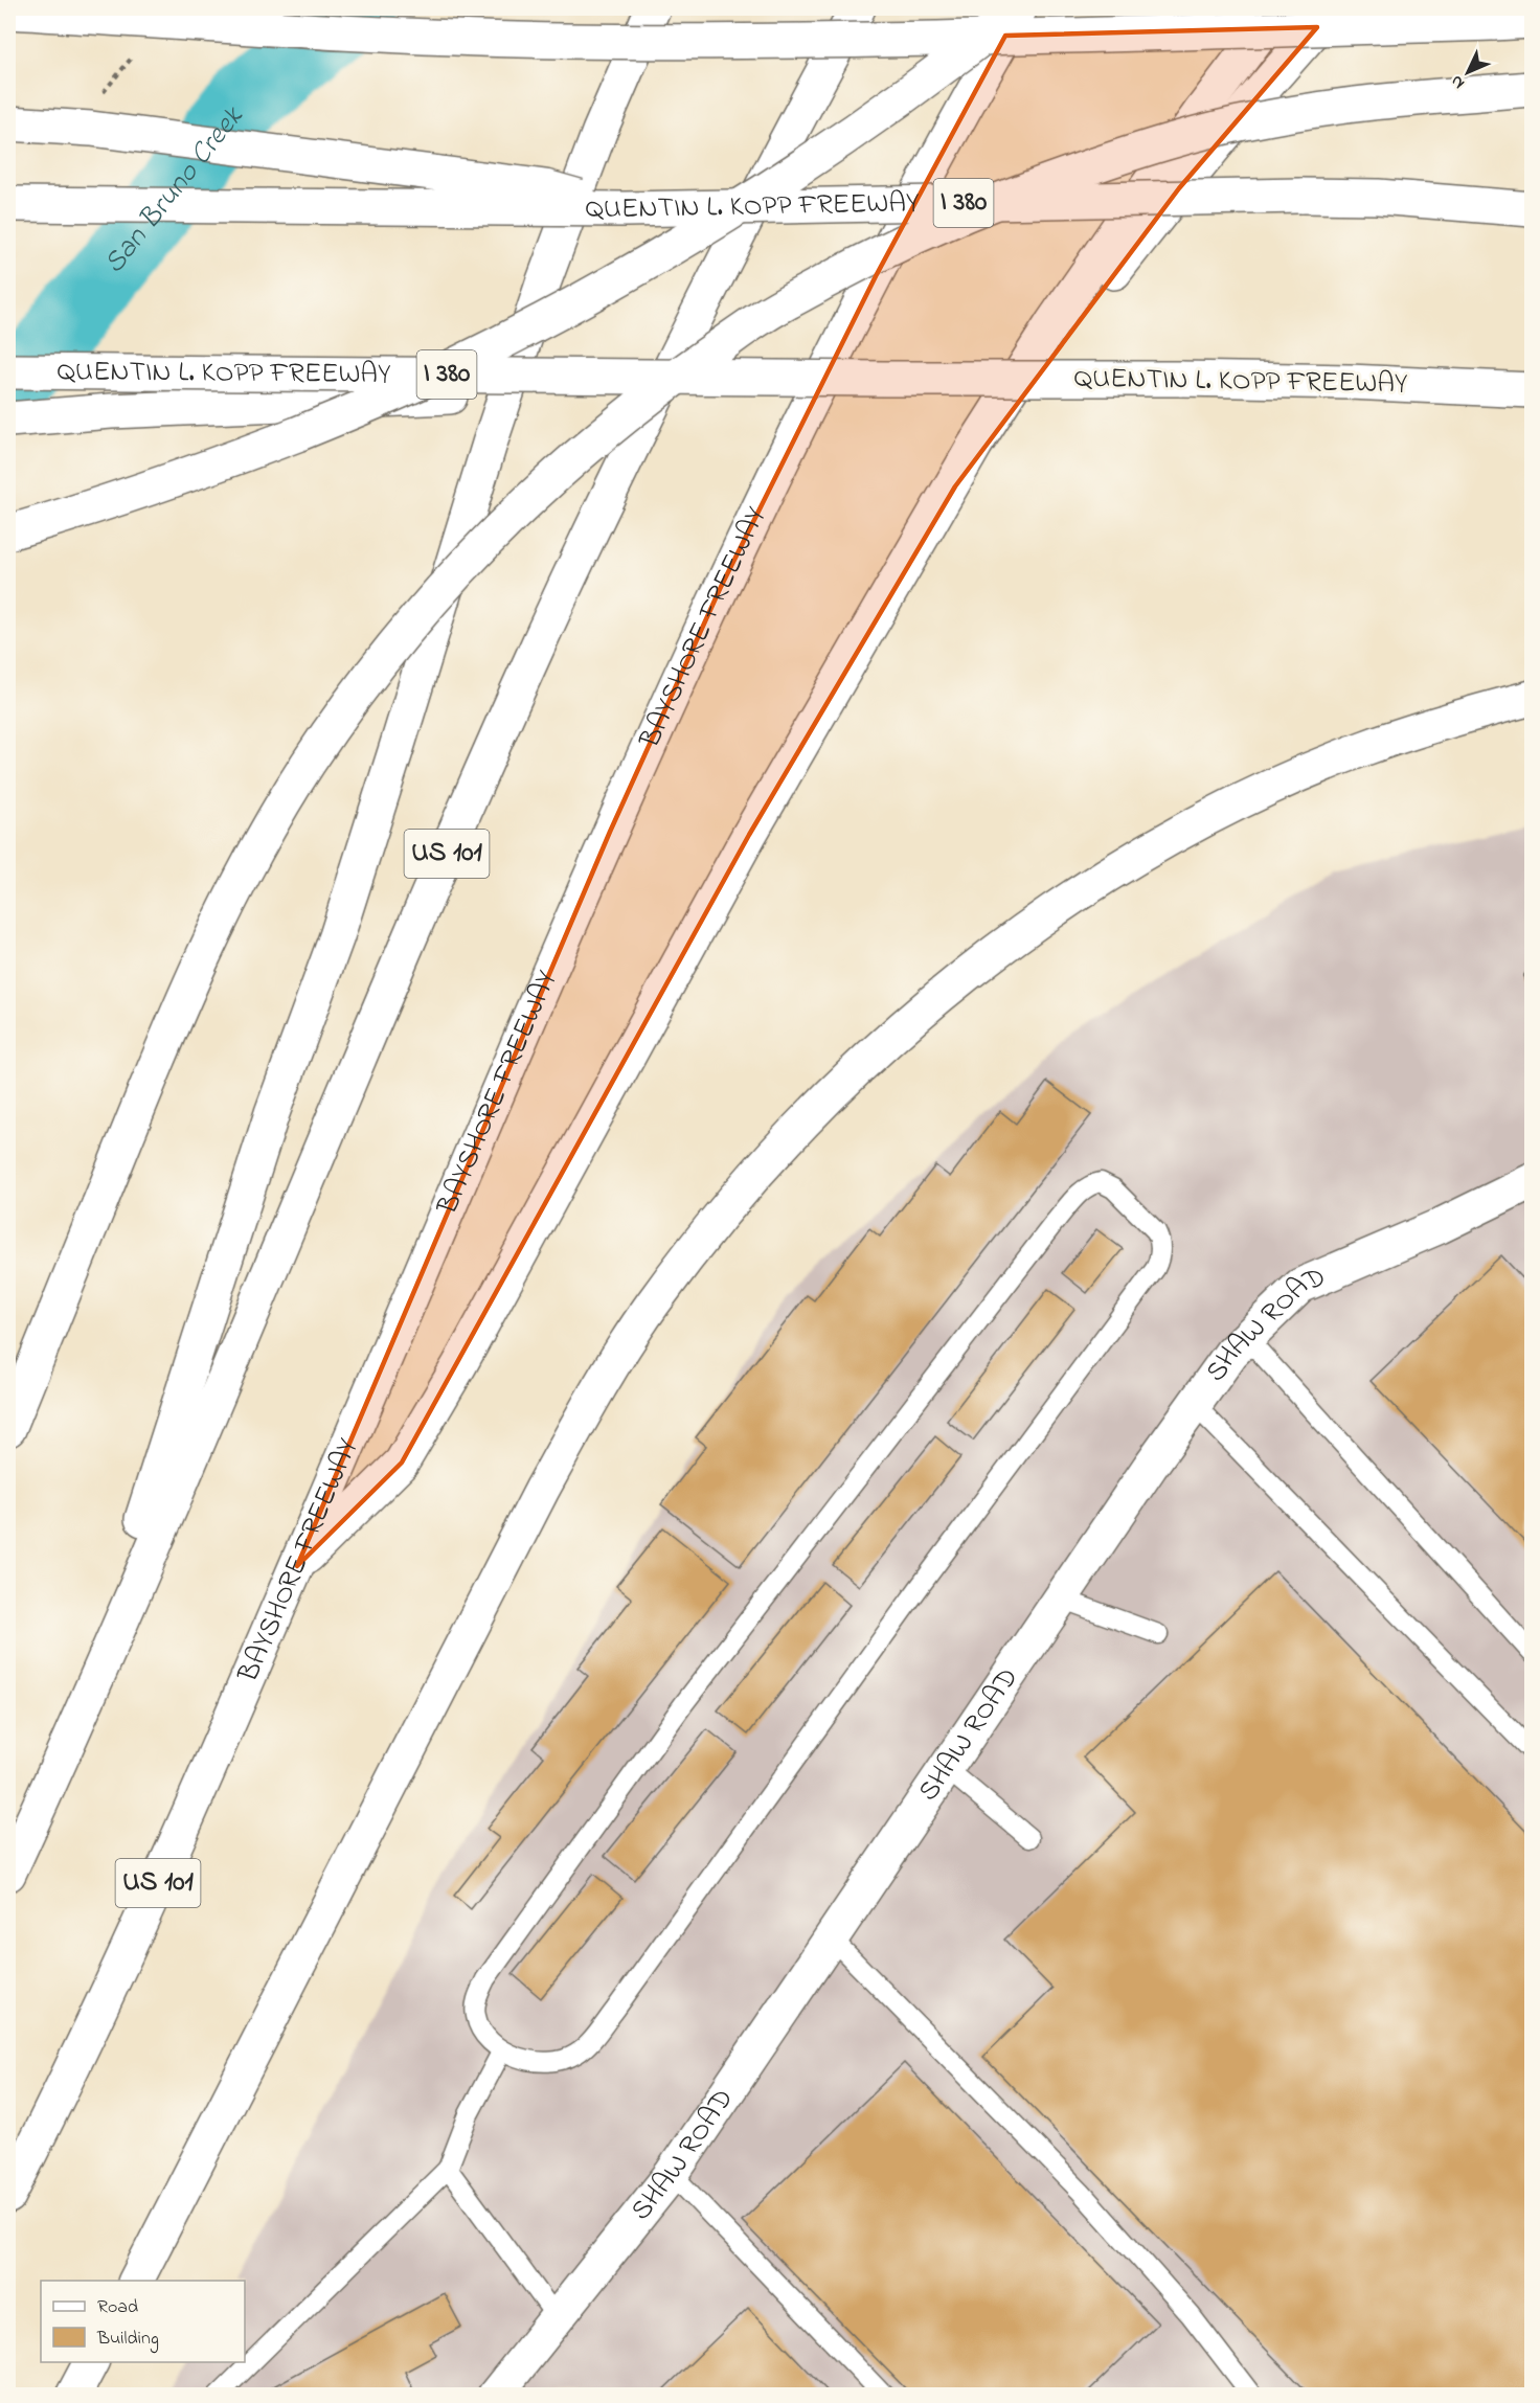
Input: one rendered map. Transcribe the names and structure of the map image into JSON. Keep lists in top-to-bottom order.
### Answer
{
  "streets": {
    "main road": [
      "I 380",
      "QUENTIN L. KOPP FREEWAY",
      "BAYSHORE FREEWAY",
      "US 101",
      "SHAW ROAD"
    ]
  },
  "water": ["San Bruno Creek"],
  "legend": ["Road", "Building"],
  "north": "bottom left"
}
